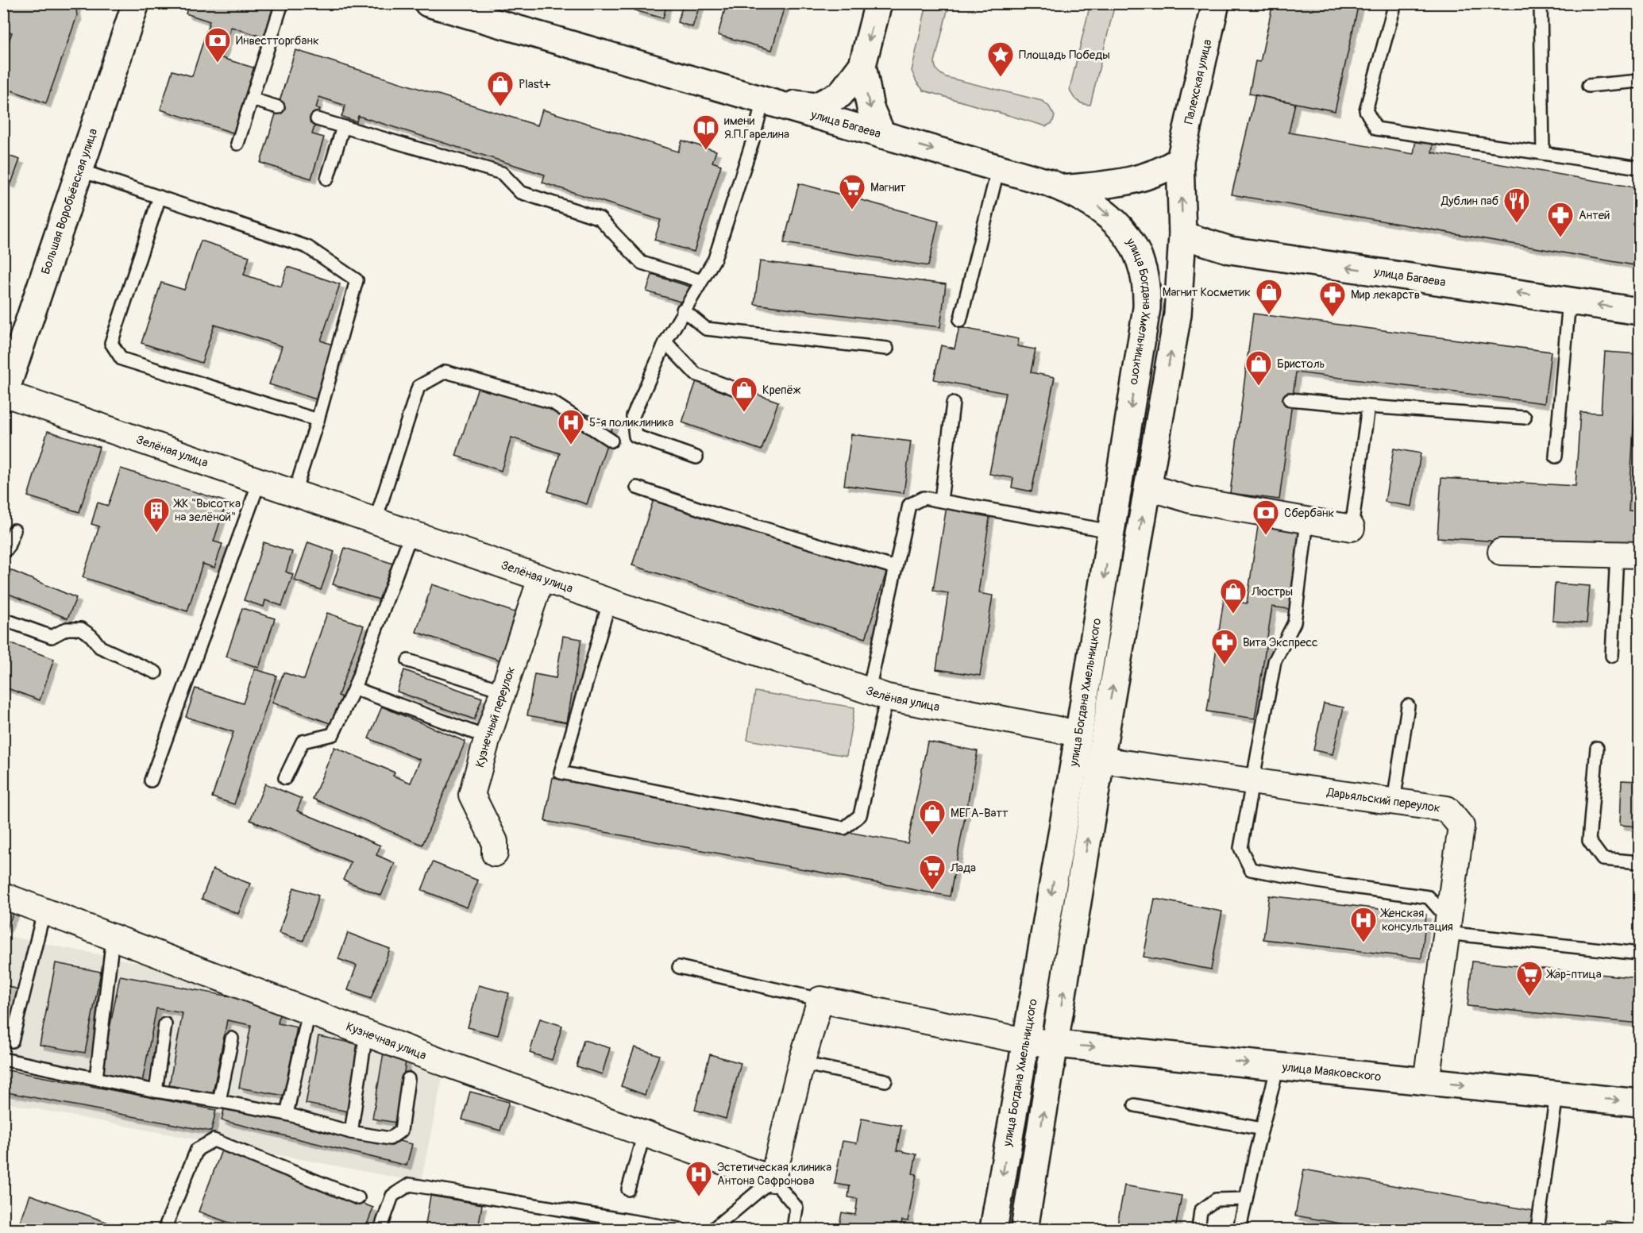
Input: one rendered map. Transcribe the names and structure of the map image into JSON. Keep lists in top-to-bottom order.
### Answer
{
  "streets": {
    "main road": [
      "Палехская улица",
      "улица Багаева",
      "Большая Воробьёвская улица",
      "улица Богдана Хмельницкого",
      "улица Маяковского"
    ],
    "street": [
      "Зелёная улица",
      "Кузнечный переулок",
      "Дарьяльский переулок",
      "Кузнечная улица"
    ]
  },
  "crossings": [
    ["Палехская улица", "улица Багаева"],
    ["улица Багаева", "улица Богдана Хмельницкого"],
    ["Большая Воробьёвская улица", "Зелёная улица"],
    ["улица Богдана Хмельницкого", "Зелёная улица"],
    ["улица Богдана Хмельницкого", "улица Маяковского"],
    ["Зелёная улица", "Кузнечный переулок"],
    ["Дарьяльский переулок", "улица Маяковского"]
  ],
  "one_way": ["улица Маяковского"],
  "places": {
    "bank": ["Инвестторгбанк", "Сбербанк"],
    "place": ["Площадь Победы"],
    "shop": [
      "Plast+",
      "Магнит Косметик",
      "Бристоль",
      "Крепёж",
      "Люстры",
      "МЕГА-Ватт"
    ],
    "library": ["имени Я.П.Гарелина"],
    "supermarket": ["Магнит", "Лада", "Жар-птица"],
    "restaurant": ["Дублин паб"],
    "pharmacy": ["Антей", "Мир лекарств", "Вита Экспресс"],
    "hospital": ["5-я поликлиника", "Женская консультация", "Эстетическая клиника Антона Сафронова"],
    "building": ["ЖК \"Высотка на зелёной\""]
  }
}
